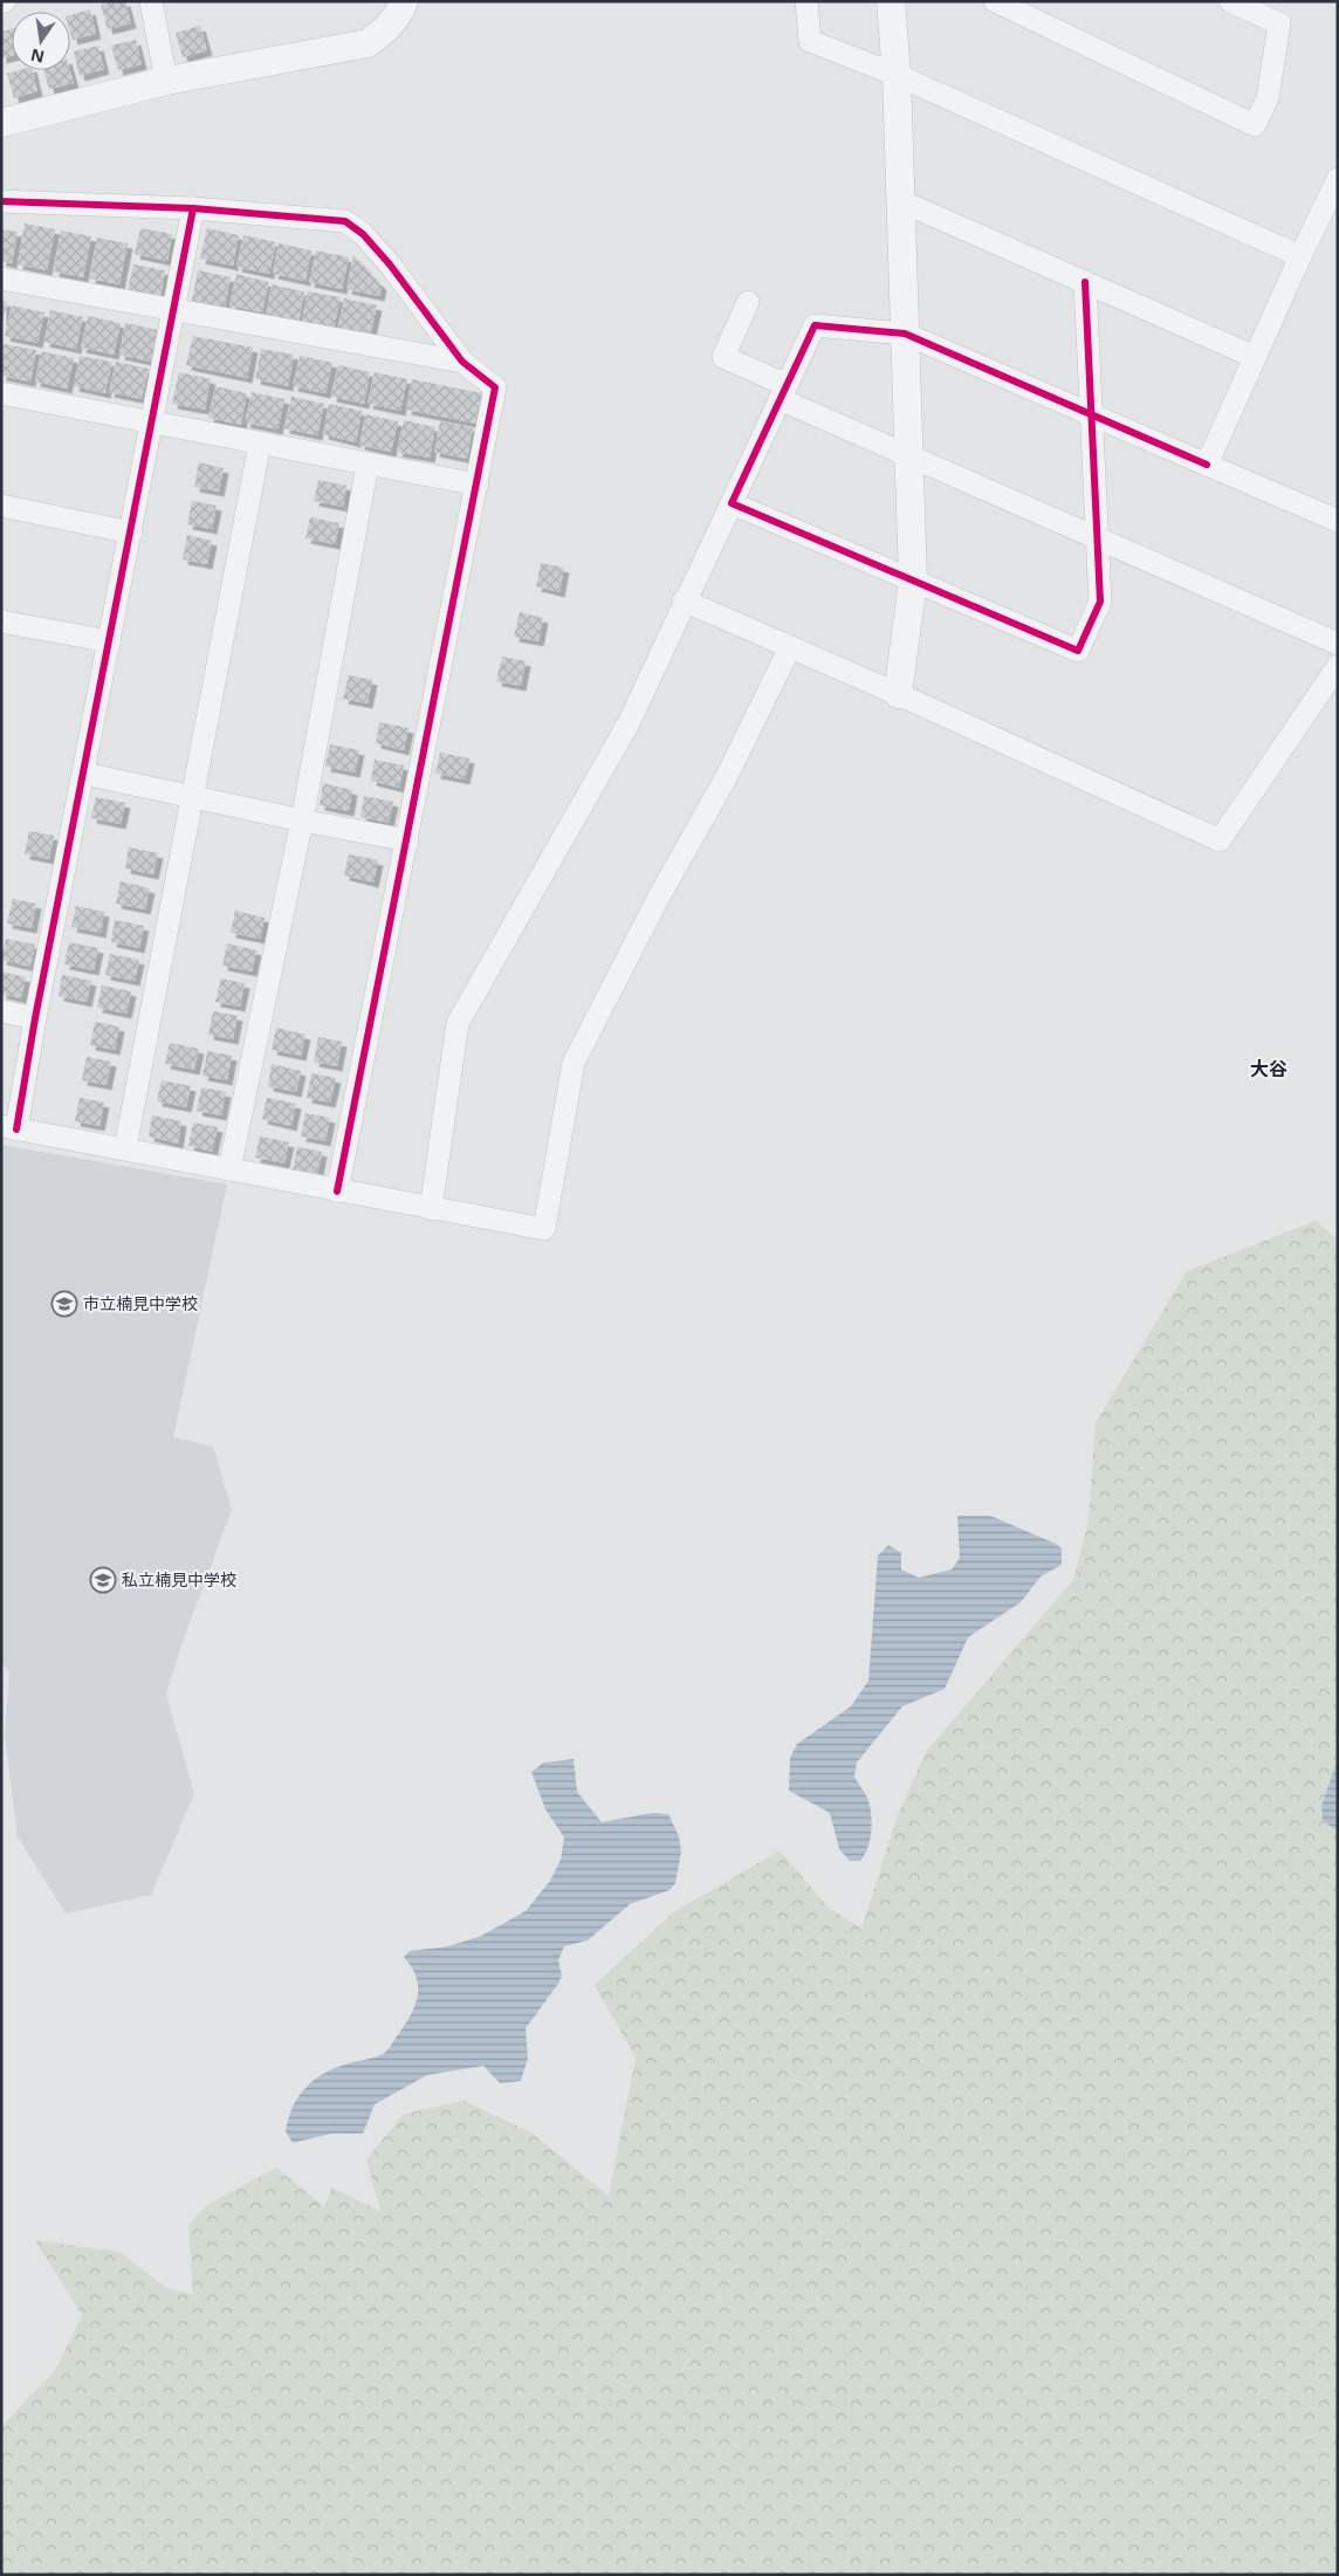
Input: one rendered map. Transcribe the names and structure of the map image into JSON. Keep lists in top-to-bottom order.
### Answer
{
  "districts": ["大谷"],
  "places": {
    "school or university": ["市立楠見中学校", "私立楠見中学校"]
  },
  "north": "bottom"
}
